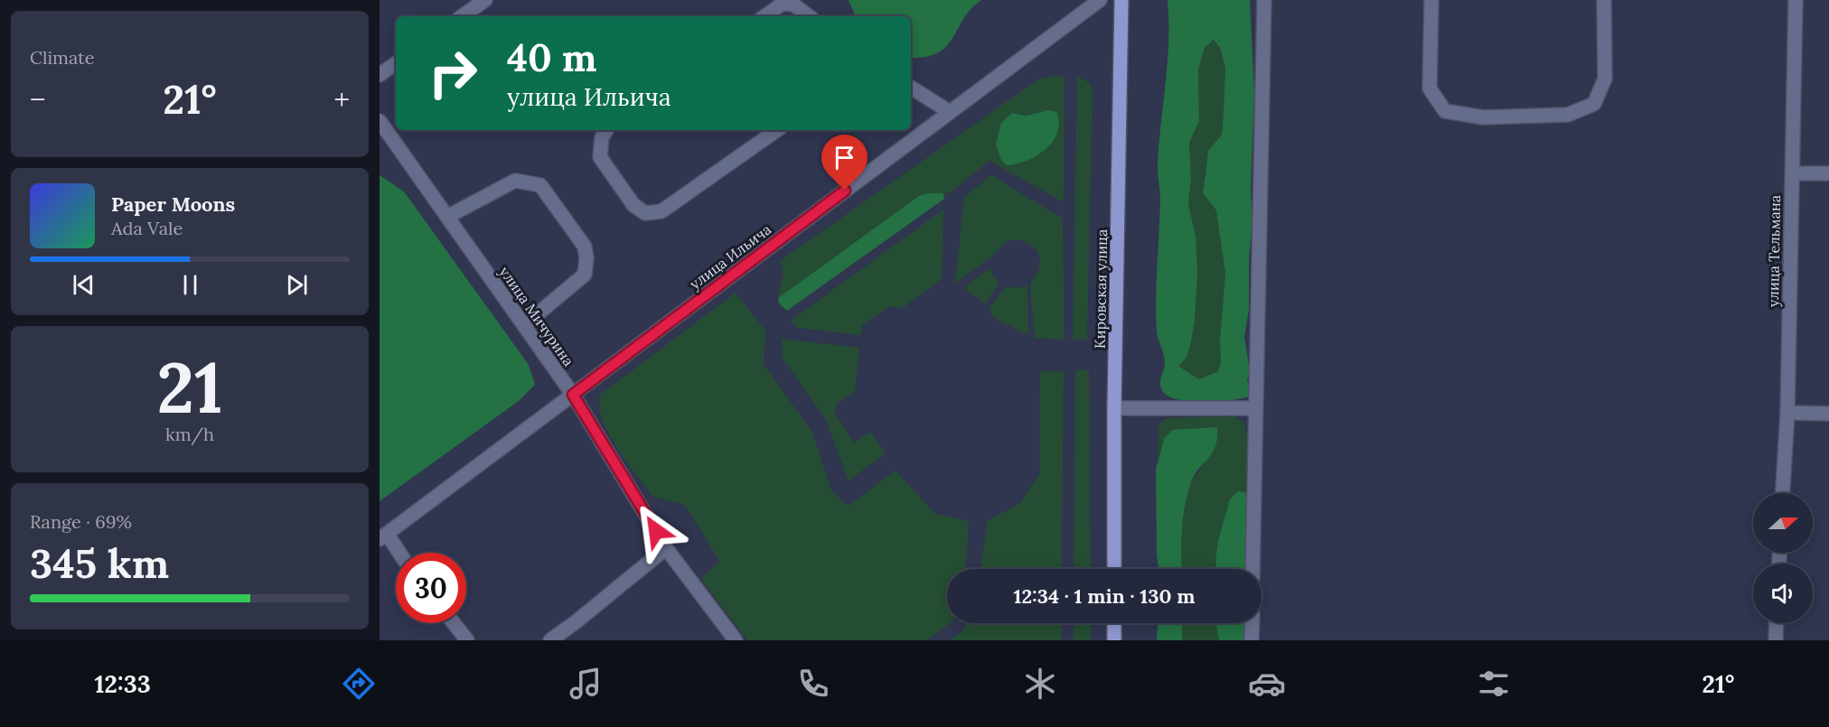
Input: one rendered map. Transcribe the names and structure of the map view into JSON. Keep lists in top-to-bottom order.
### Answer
{
  "streets": {
    "main road": ["Кировская улица"],
    "street": ["улица Тельмана", "улица Ильича", "улица Мичурина"]
  },
  "crossings": [
    ["улица Ильича", "улица Мичурина"]
  ],
  "north": "right",
  "page": {
    "tile": [
      "Climate",
      ["21", "km/h"],
      ["Range · 69%", "345 km"]
    ],
    "turn": ["40 m", "улица Ильича"],
    "heat": ["−", "21°", "+"],
    "song": ["Paper Moons", "Ada Vale"],
    "limit": "30",
    "trip": "12:34 · 1 min · 130 m",
    "tabs": ["12:33", "21°"]
  }
}
